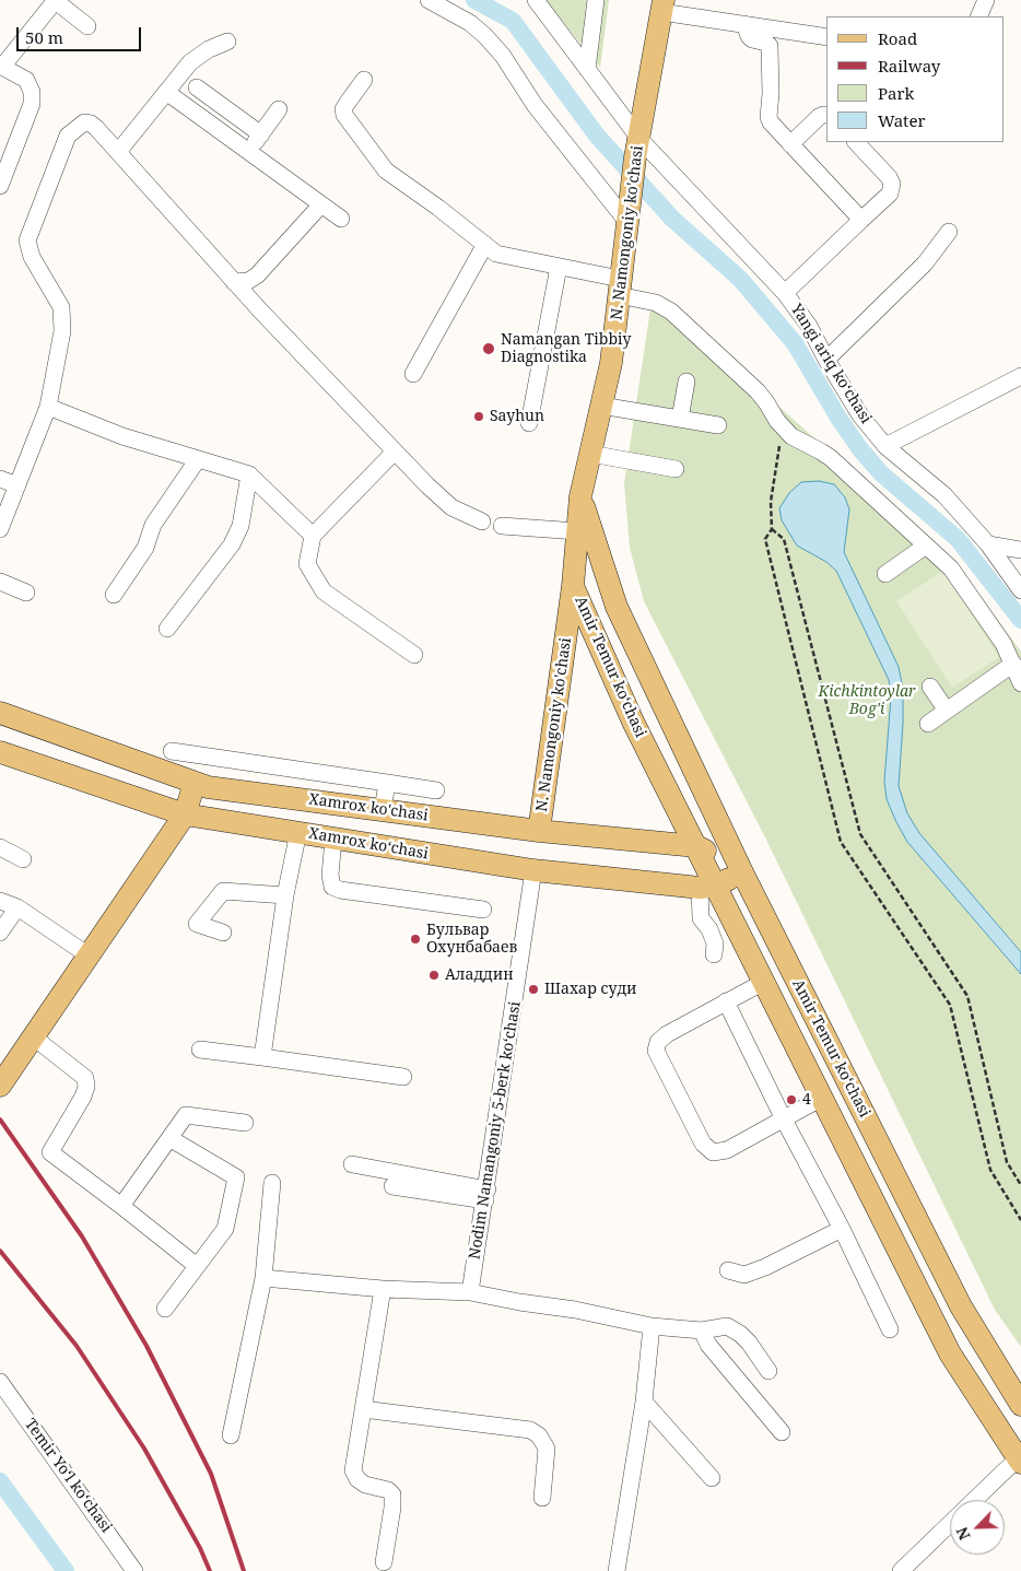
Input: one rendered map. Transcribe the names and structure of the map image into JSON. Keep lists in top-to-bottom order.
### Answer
{
  "streets": {
    "main road": [
      "N. Namongoniy ko'chasi",
      "Amir Temur koʻchasi",
      "Xamrox ko'chasi",
      "Xamrox koʻchasi"
    ],
    "street": ["Yangi ariq ko‘chasi", "Nodim Namangoniy 5-berk koʻchasi", "Temir Yoʻl koʻchasi"]
  },
  "crossings": [
    ["N. Namongoniy ko'chasi", "Yangi ariq ko‘chasi"],
    ["N. Namongoniy ko'chasi", "Amir Temur koʻchasi"],
    ["N. Namongoniy ko'chasi", "Xamrox ko'chasi"],
    ["Amir Temur koʻchasi", "Xamrox ko'chasi"],
    ["Amir Temur koʻchasi", "Xamrox koʻchasi"],
    ["Xamrox koʻchasi", "Nodim Namangoniy 5-berk koʻchasi"]
  ],
  "parks": ["Kichkintoylar Bog'i"],
  "places": [
    "Namangan Tibbiy Diagnostika",
    "Sayhun",
    "Бульвар Охунбабаев",
    "Аладдин",
    "Шахар суди",
    "4"
  ],
  "legend": [
    "Road",
    "Railway",
    "Park",
    "Water"
  ],
  "scale_bar": "50 m",
  "north": "bottom left"
}
